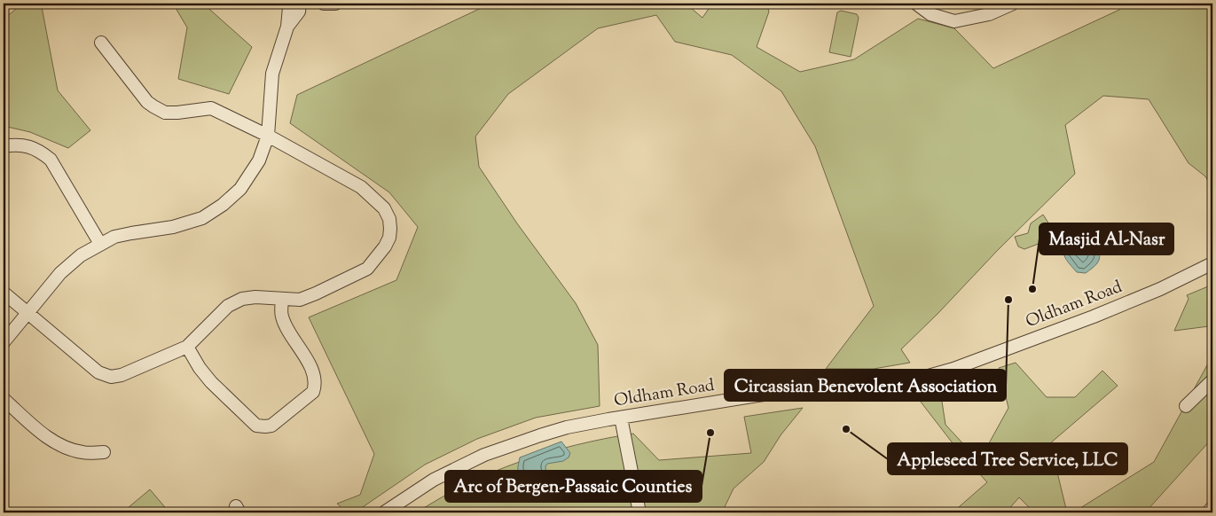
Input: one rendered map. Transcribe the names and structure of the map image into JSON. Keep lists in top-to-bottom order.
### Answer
{
  "streets": {
    "street": ["Oldham Road"]
  },
  "places": [
    "Masjid Al-Nasr",
    "Circassian Benevolent Association",
    "Appleseed Tree Service, LLC",
    "Arc of Bergen-Passaic Counties"
  ]
}
